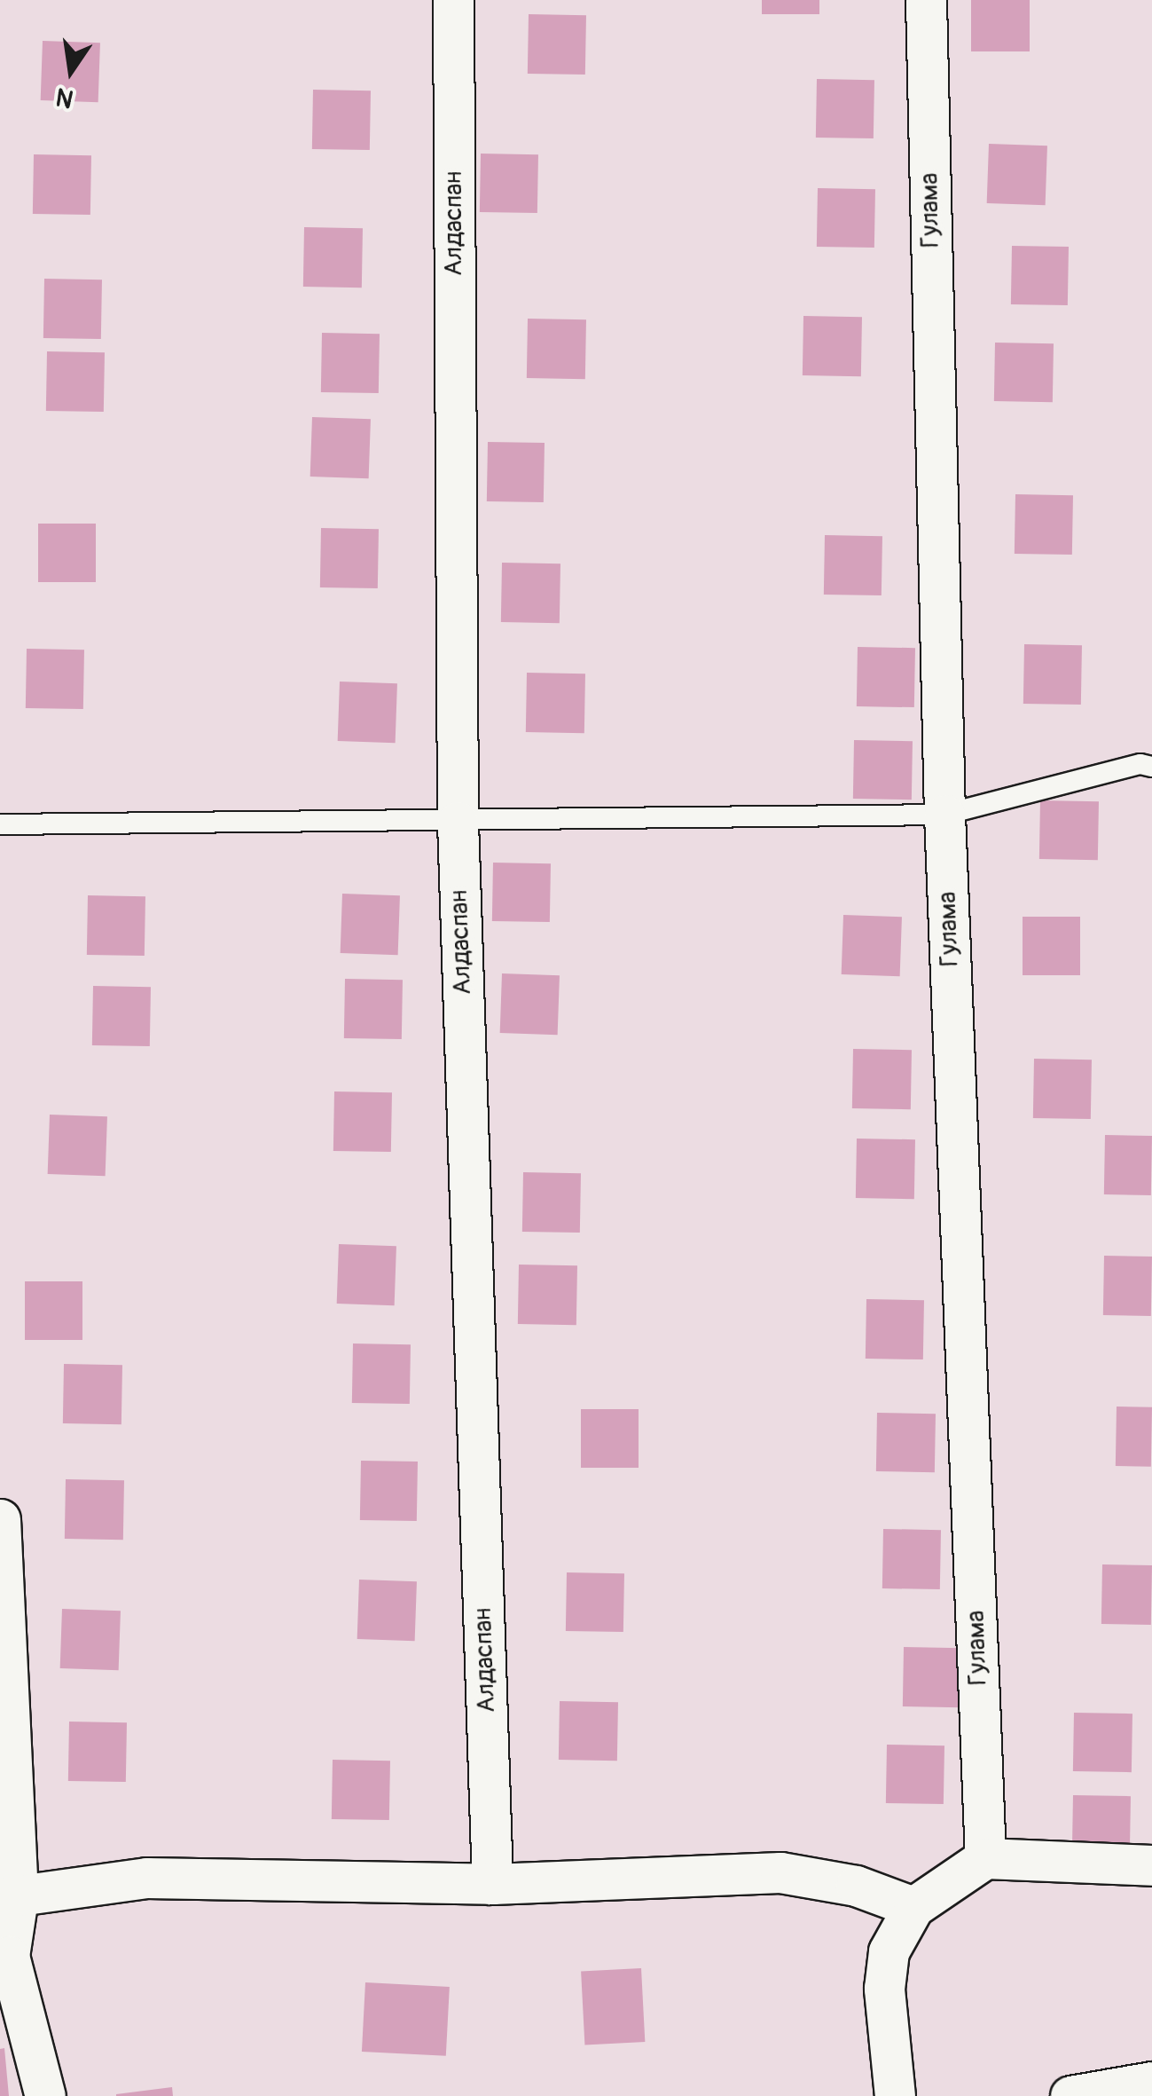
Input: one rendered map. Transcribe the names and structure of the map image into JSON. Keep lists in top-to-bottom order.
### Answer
{
  "streets": {
    "street": ["Гулама", "Алдаспан"]
  },
  "north": "bottom"
}
